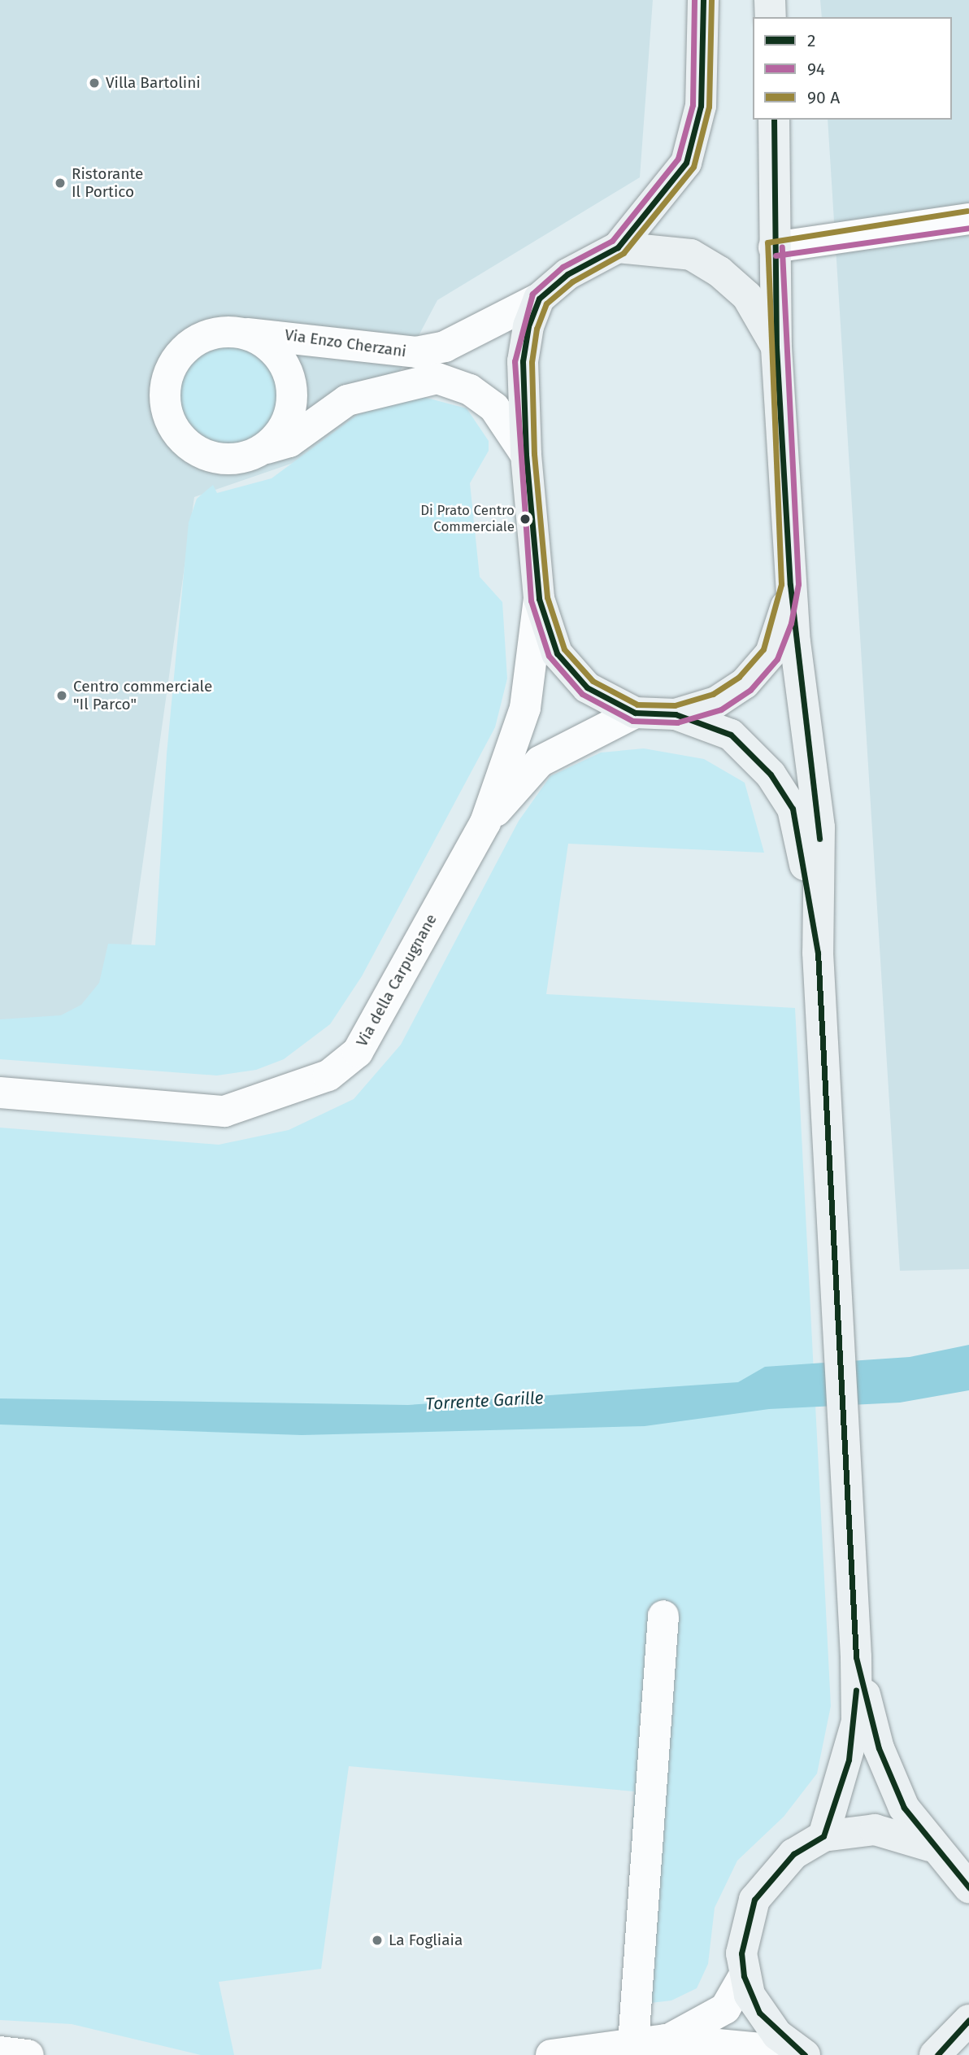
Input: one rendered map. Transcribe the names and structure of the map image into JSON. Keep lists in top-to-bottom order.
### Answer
{
  "streets": {
    "street": ["Via Enzo Cherzani", "Via della Carpugnane"]
  },
  "water": ["Torrente Garille"],
  "places": [
    "Villa Bartolini",
    "Ristorante Il Portico",
    "Di Prato Centro Commerciale",
    "Centro commerciale \"Il Parco\"",
    "La Fogliaia"
  ],
  "lines": ["transit line 2", "transit line 94"],
  "legend": ["2", "94", "90 A"]
}
